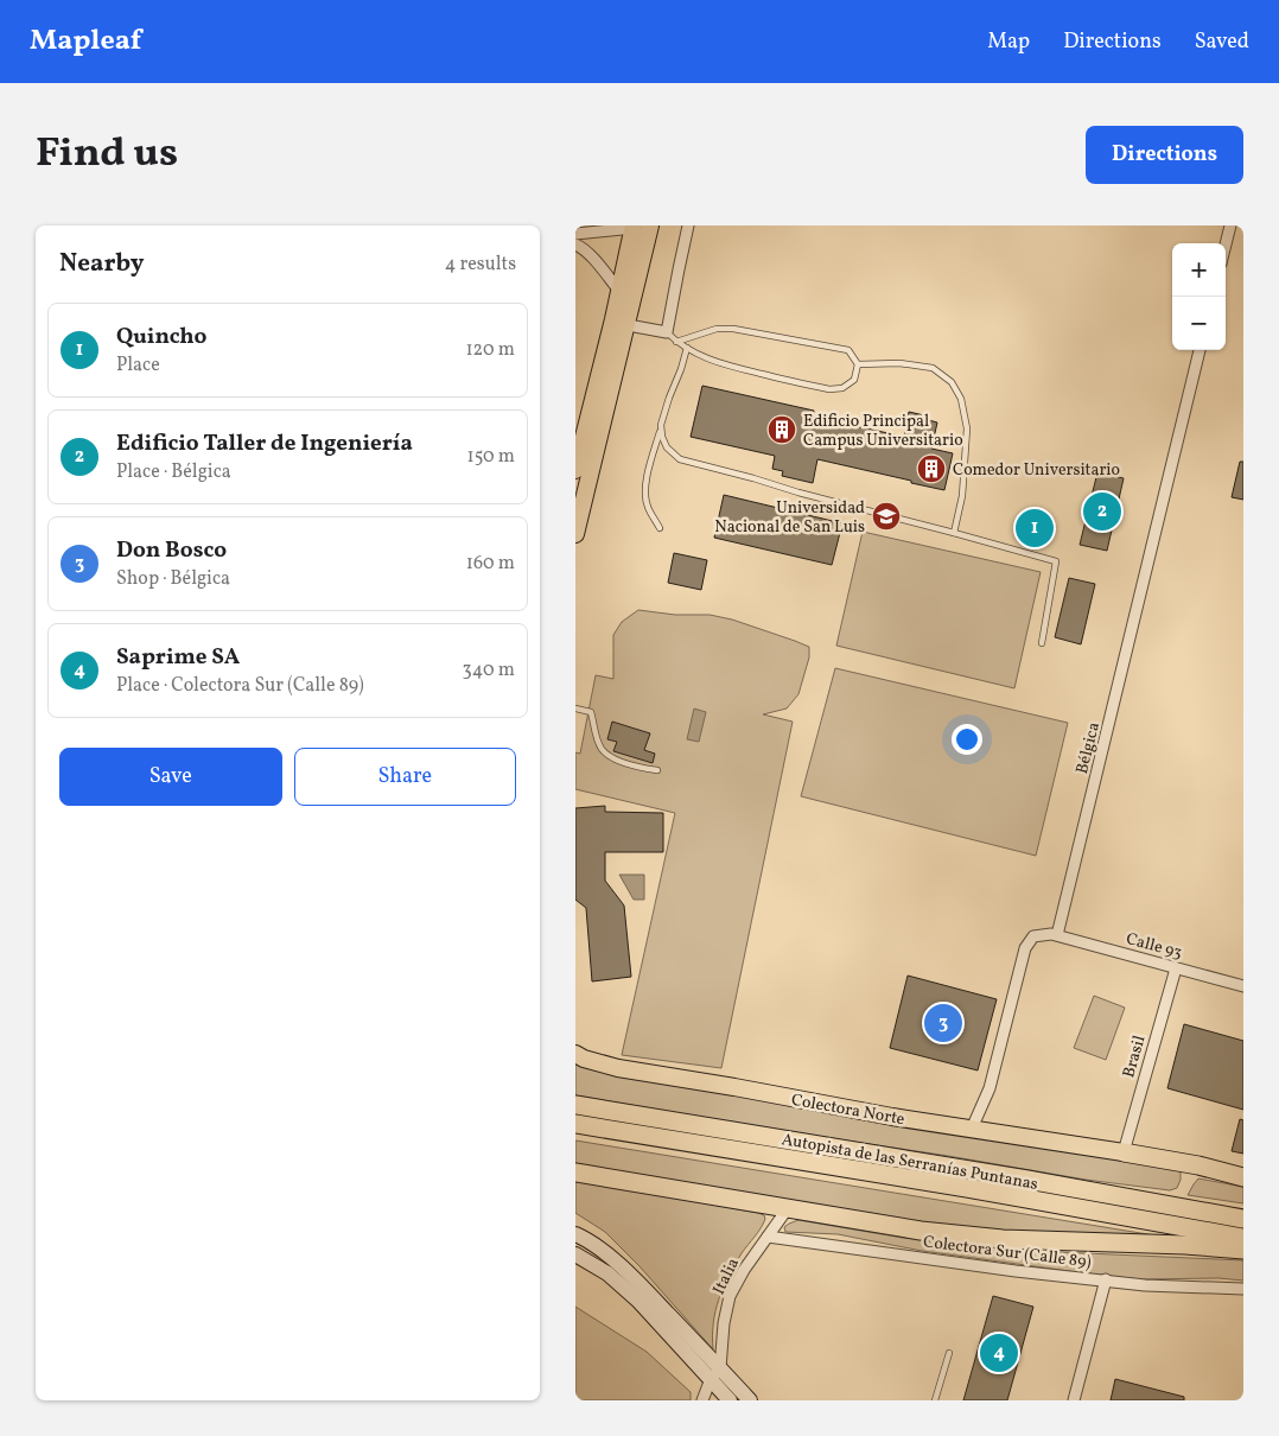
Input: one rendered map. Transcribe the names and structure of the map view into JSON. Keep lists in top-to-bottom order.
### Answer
{
  "streets": {
    "highway": ["Autopista de las Serranías Puntanas"],
    "main road": ["Colectora Norte"],
    "street": [
      "Bélgica",
      "Calle 93",
      "Brasil",
      "Colectora Sur (Calle 89)",
      "Italia"
    ]
  },
  "crossings": [
    ["Bélgica", "Calle 93"],
    ["Calle 93", "Brasil"],
    ["Brasil", "Colectora Norte"],
    ["Colectora Sur (Calle 89)", "Italia"]
  ],
  "places": {
    "building": ["Edificio Principal Campus Universitario", "Comedor Universitario"],
    "school or university": ["Universidad Nacional de San Luis"]
  },
  "page": {
    "header": "Mapleaf",
    "nav": ["Map", "Directions", "Saved"],
    "title": "Find us",
    "buttons": [
      "Directions",
      ["Save", "Share"]
    ],
    "heading": ["Nearby", "4 results"],
    "map_buttons": ["+", "−"],
    "list": [
      {
        "mark": "1",
        "name": "Quincho",
        "note": "Place",
        "value": "120 m"
      },
      {
        "mark": "2",
        "name": "Edificio Taller de Ingeniería",
        "note": "Place · Bélgica",
        "value": "150 m"
      },
      {
        "mark": "3",
        "name": "Don Bosco",
        "note": "Shop · Bélgica",
        "value": "160 m"
      },
      {
        "mark": "4",
        "name": "Saprime SA",
        "note": "Place · Colectora Sur (Calle 89)",
        "value": "340 m"
      }
    ],
    "pins": [
      "2",
      "1",
      "3",
      "4"
    ]
  }
}
